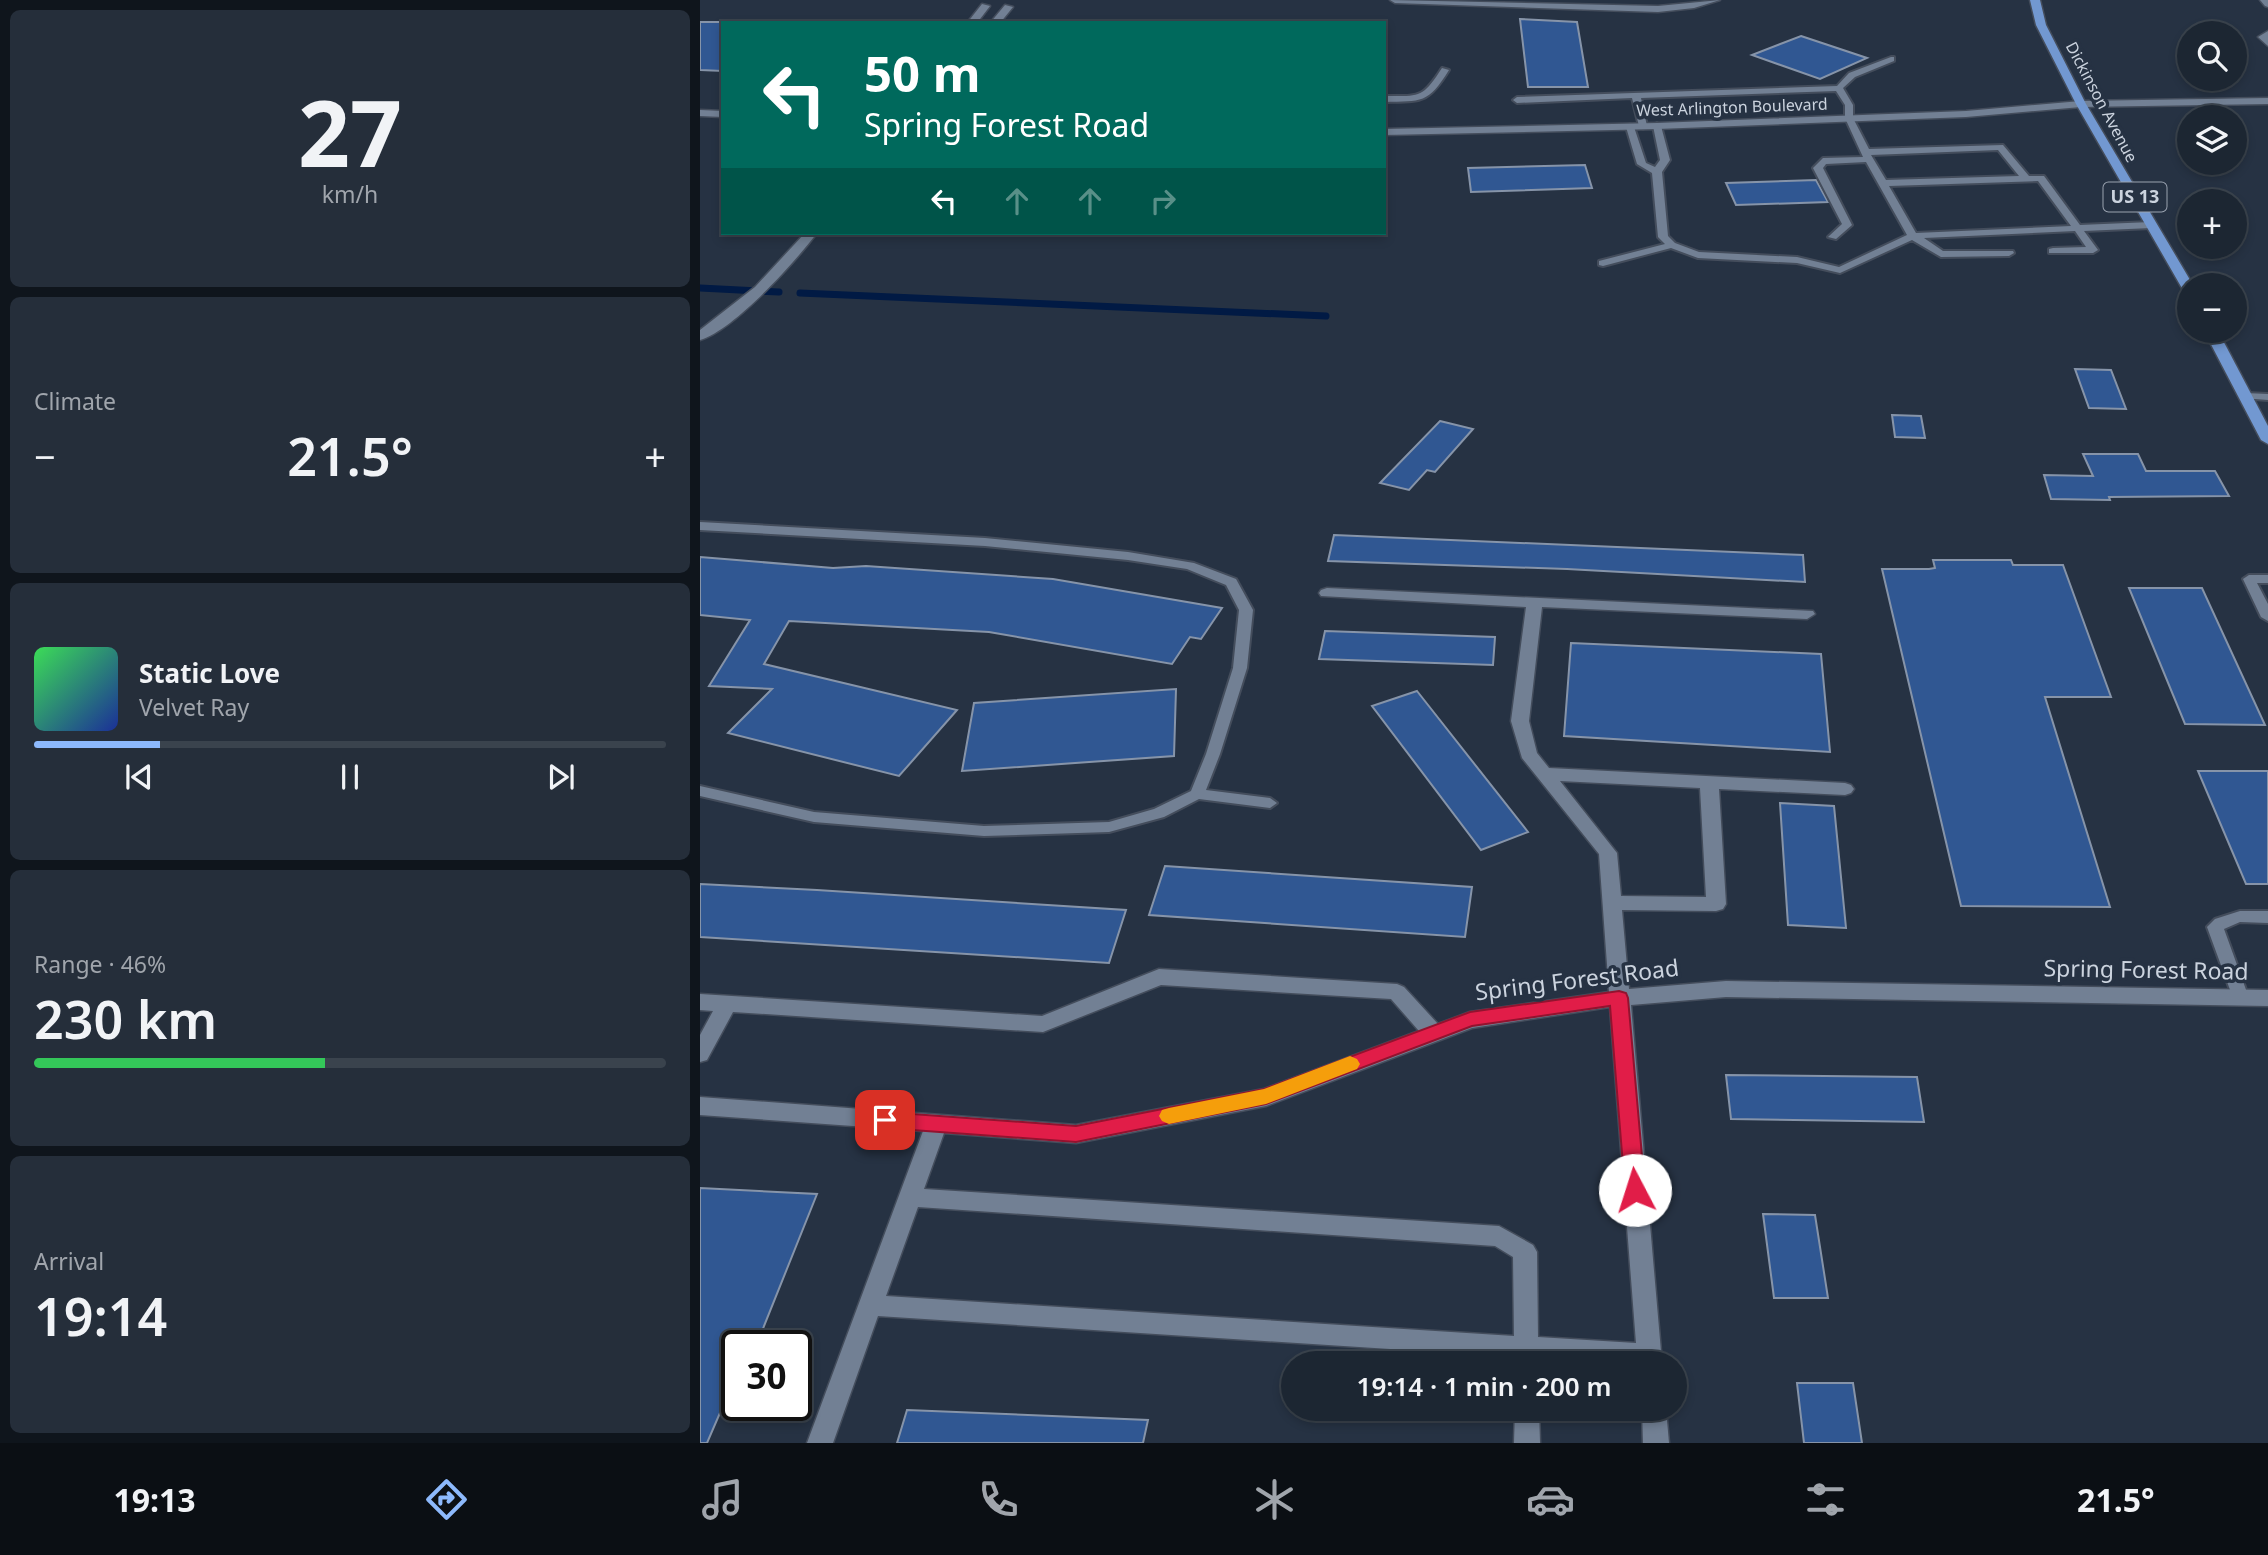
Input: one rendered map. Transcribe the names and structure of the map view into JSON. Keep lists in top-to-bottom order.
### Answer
{
  "streets": {
    "main road": ["Dickinson Avenue", "US 13"],
    "street": ["West Arlington Boulevard", "Spring Forest Road"]
  },
  "crossings": [
    ["Dickinson Avenue", "West Arlington Boulevard"]
  ],
  "page": {
    "tile": [
      ["27", "km/h"],
      "Climate",
      ["Range · 46%", "230 km"],
      ["Arrival", "19:14"]
    ],
    "map_buttons": ["+", "−"],
    "turn": ["50 m", "Spring Forest Road"],
    "heat": ["−", "21.5°", "+"],
    "song": ["Static Love", "Velvet Ray"],
    "limit": "30",
    "trip": "19:14 · 1 min · 200 m",
    "tabs": ["19:13", "21.5°"]
  }
}
